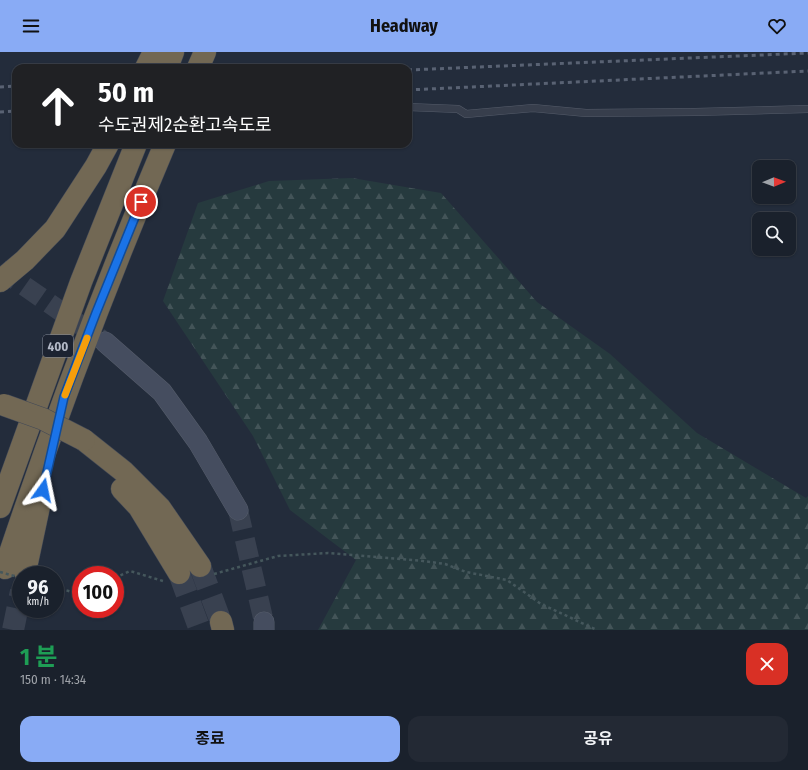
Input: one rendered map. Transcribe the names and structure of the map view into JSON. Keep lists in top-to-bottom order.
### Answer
{
  "streets": {
    "highway": ["400"]
  },
  "north": "right",
  "page": {
    "header": "Headway",
    "turn": ["50 m", "수도권제2순환고속도로"],
    "speed": "96 km/h",
    "limit": "100",
    "heading": ["1 분", "150 m · 14:34"],
    "buttons": ["종료", "공유"]
  }
}
